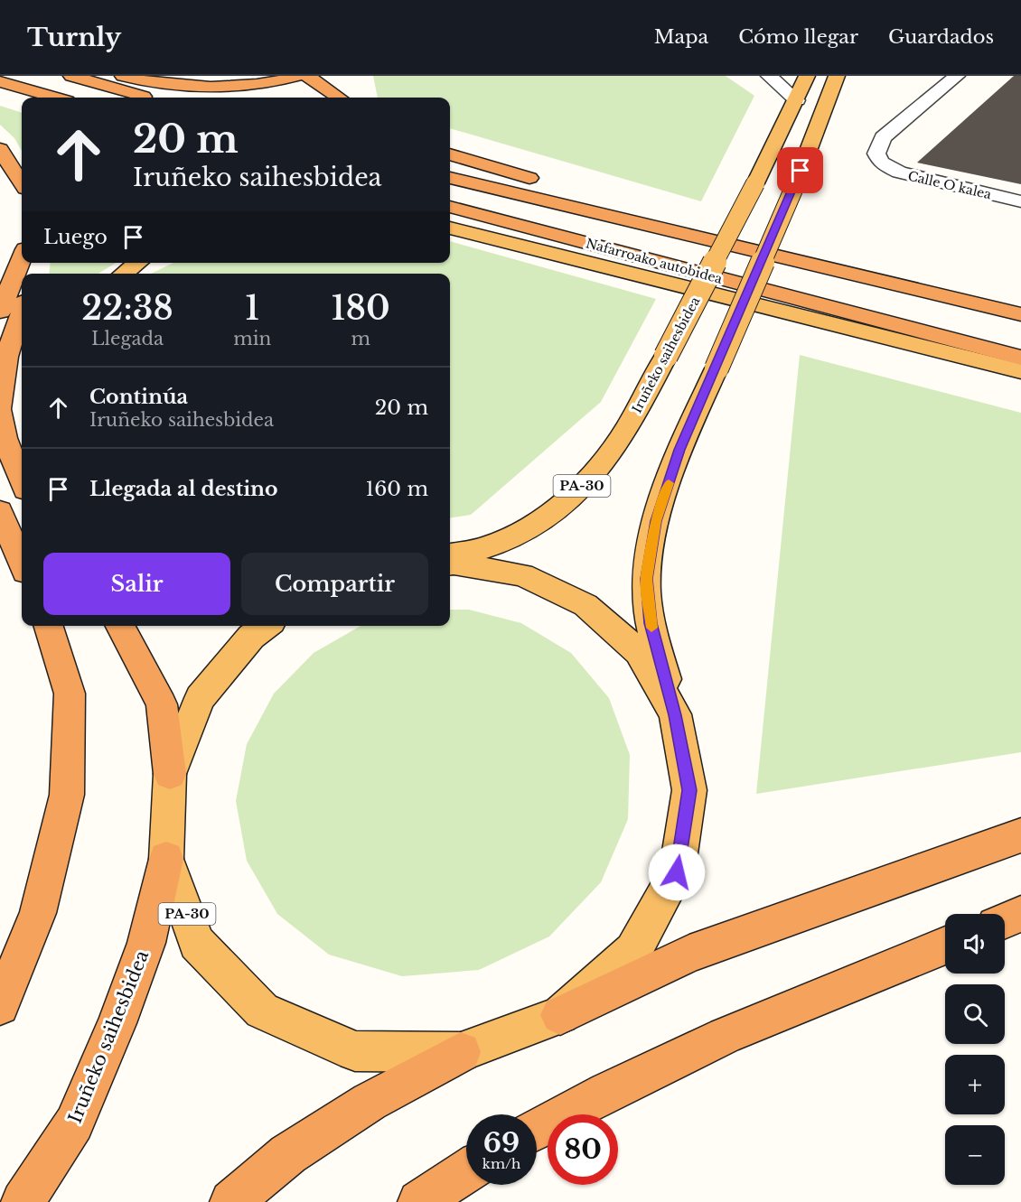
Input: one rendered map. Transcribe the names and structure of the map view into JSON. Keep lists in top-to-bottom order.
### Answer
{
  "streets": {
    "highway": ["Nafarroako autobidea", "Iruñeko saihesbidea", "PA-30"],
    "street": ["Calle O kalea"]
  },
  "crossings": [
    ["Iruñeko saihesbidea", "PA-30"]
  ],
  "page": {
    "header": "Turnly",
    "nav": ["Mapa", "Cómo llegar", "Guardados"],
    "turn": ["20 m", "Iruñeko saihesbidea"],
    "then": "Luego",
    "eta": [
      "22:38",
      "Llegada",
      "1",
      "min",
      "180",
      "m"
    ],
    "list": [
      {
        "name": "Continúa",
        "note": "Iruñeko saihesbidea",
        "value": "20 m"
      },
      {
        "name": "Llegada al destino",
        "value": "160 m"
      }
    ],
    "buttons": ["Salir", "Compartir"],
    "map_buttons": ["+", "−"],
    "speed": "69 km/h",
    "limit": "80"
  }
}
